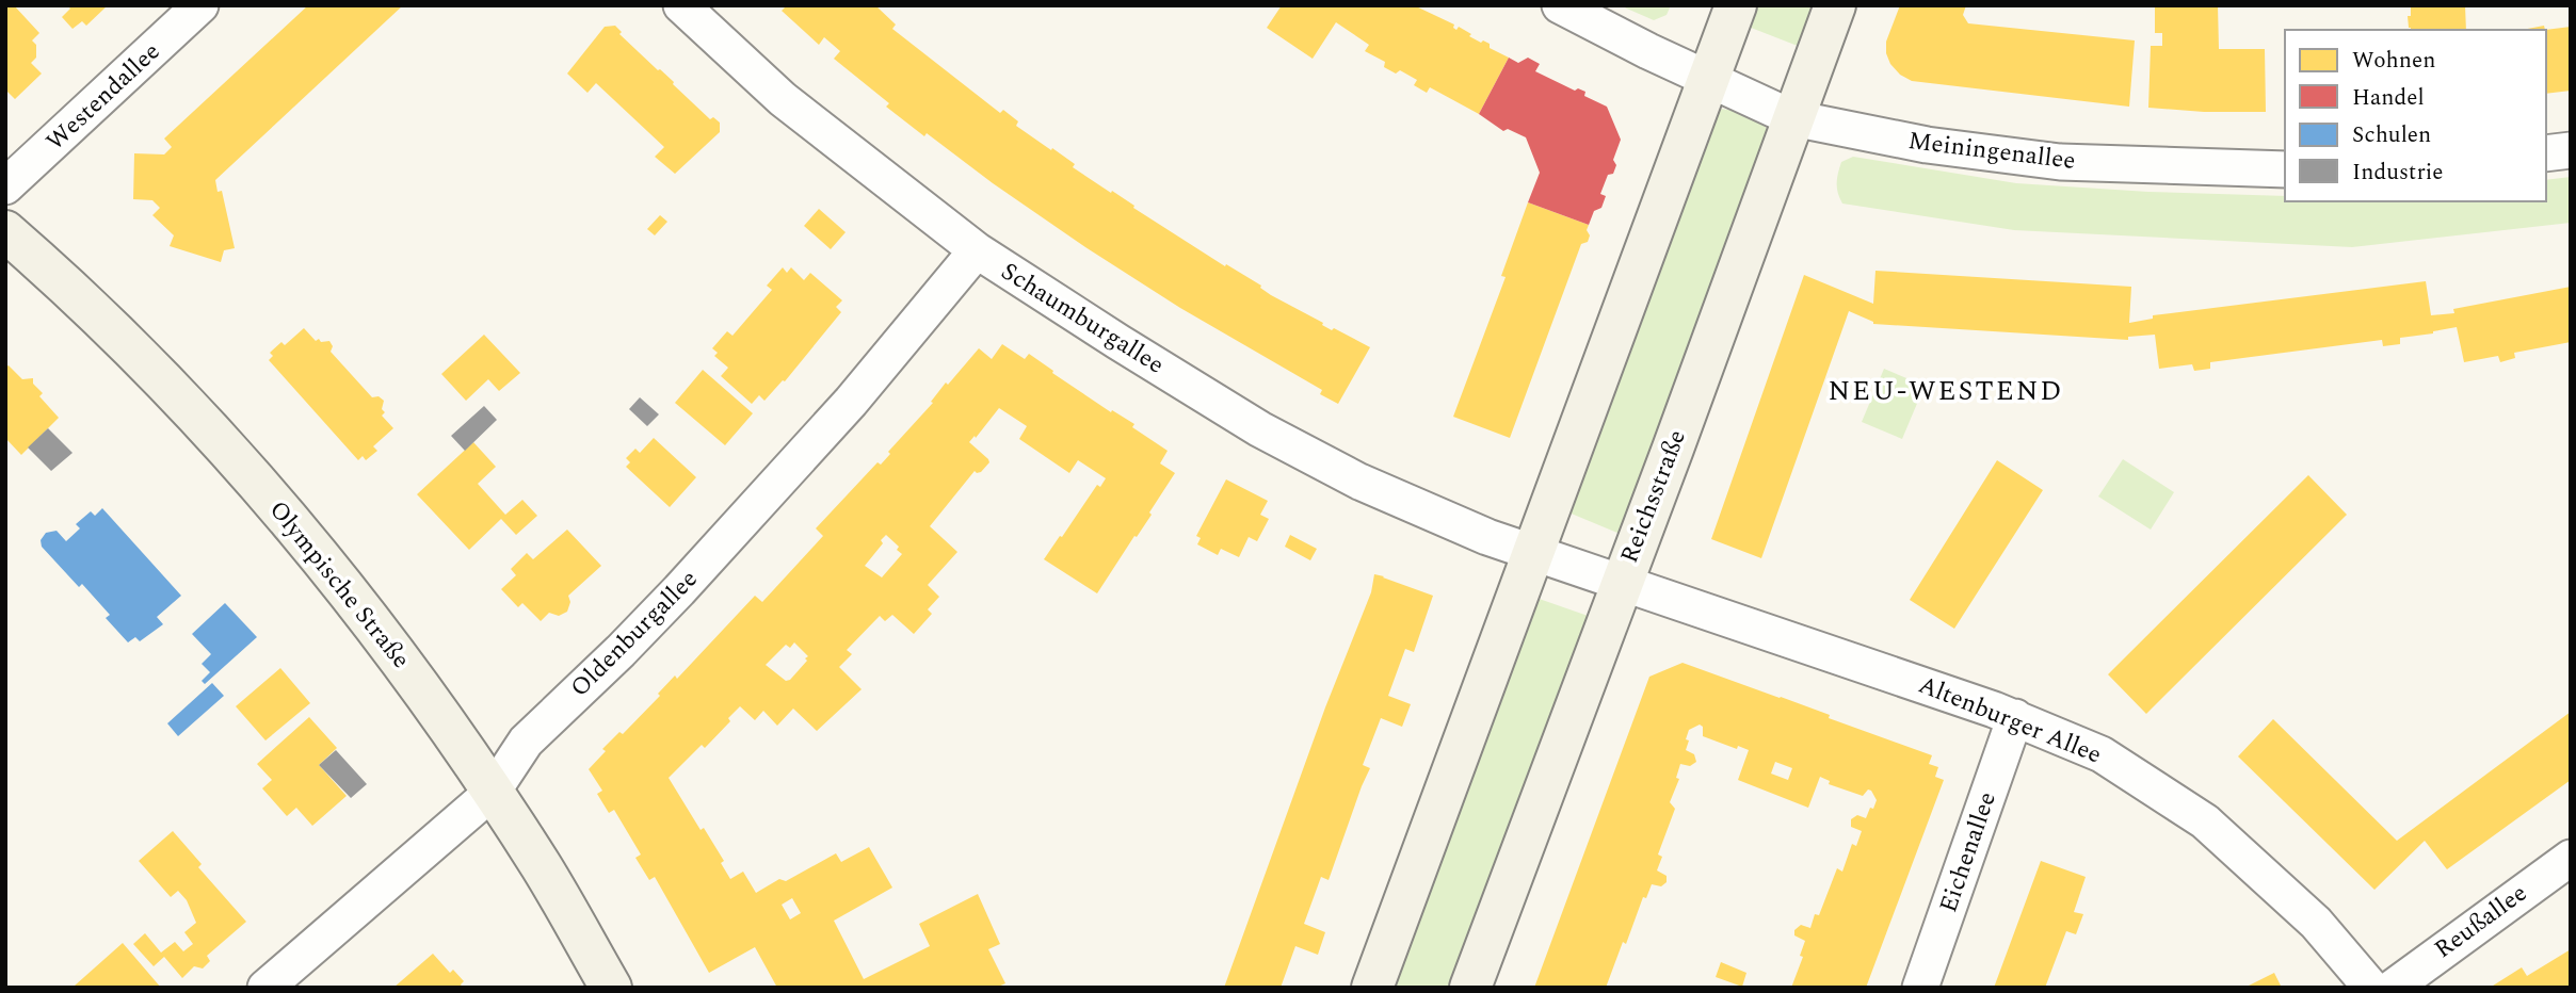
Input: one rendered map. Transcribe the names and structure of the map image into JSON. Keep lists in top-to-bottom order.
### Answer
{
  "streets": {
    "main road": ["Reichsstraße", "Olympische Straße"],
    "street": [
      "Westendallee",
      "Meiningenallee",
      "Schaumburgallee",
      "Oldenburgallee",
      "Altenburger Allee",
      "Eichenallee",
      "Reußallee"
    ]
  },
  "crossings": [
    ["Meiningenallee", "Reichsstraße"],
    ["Schaumburgallee", "Reichsstraße"],
    ["Schaumburgallee", "Oldenburgallee"],
    ["Schaumburgallee", "Altenburger Allee"],
    ["Reichsstraße", "Altenburger Allee"],
    ["Olympische Straße", "Oldenburgallee"],
    ["Altenburger Allee", "Eichenallee"]
  ],
  "districts": ["NEU-WESTEND"],
  "legend": [
    "Wohnen",
    "Handel",
    "Schulen",
    "Industrie"
  ]
}
